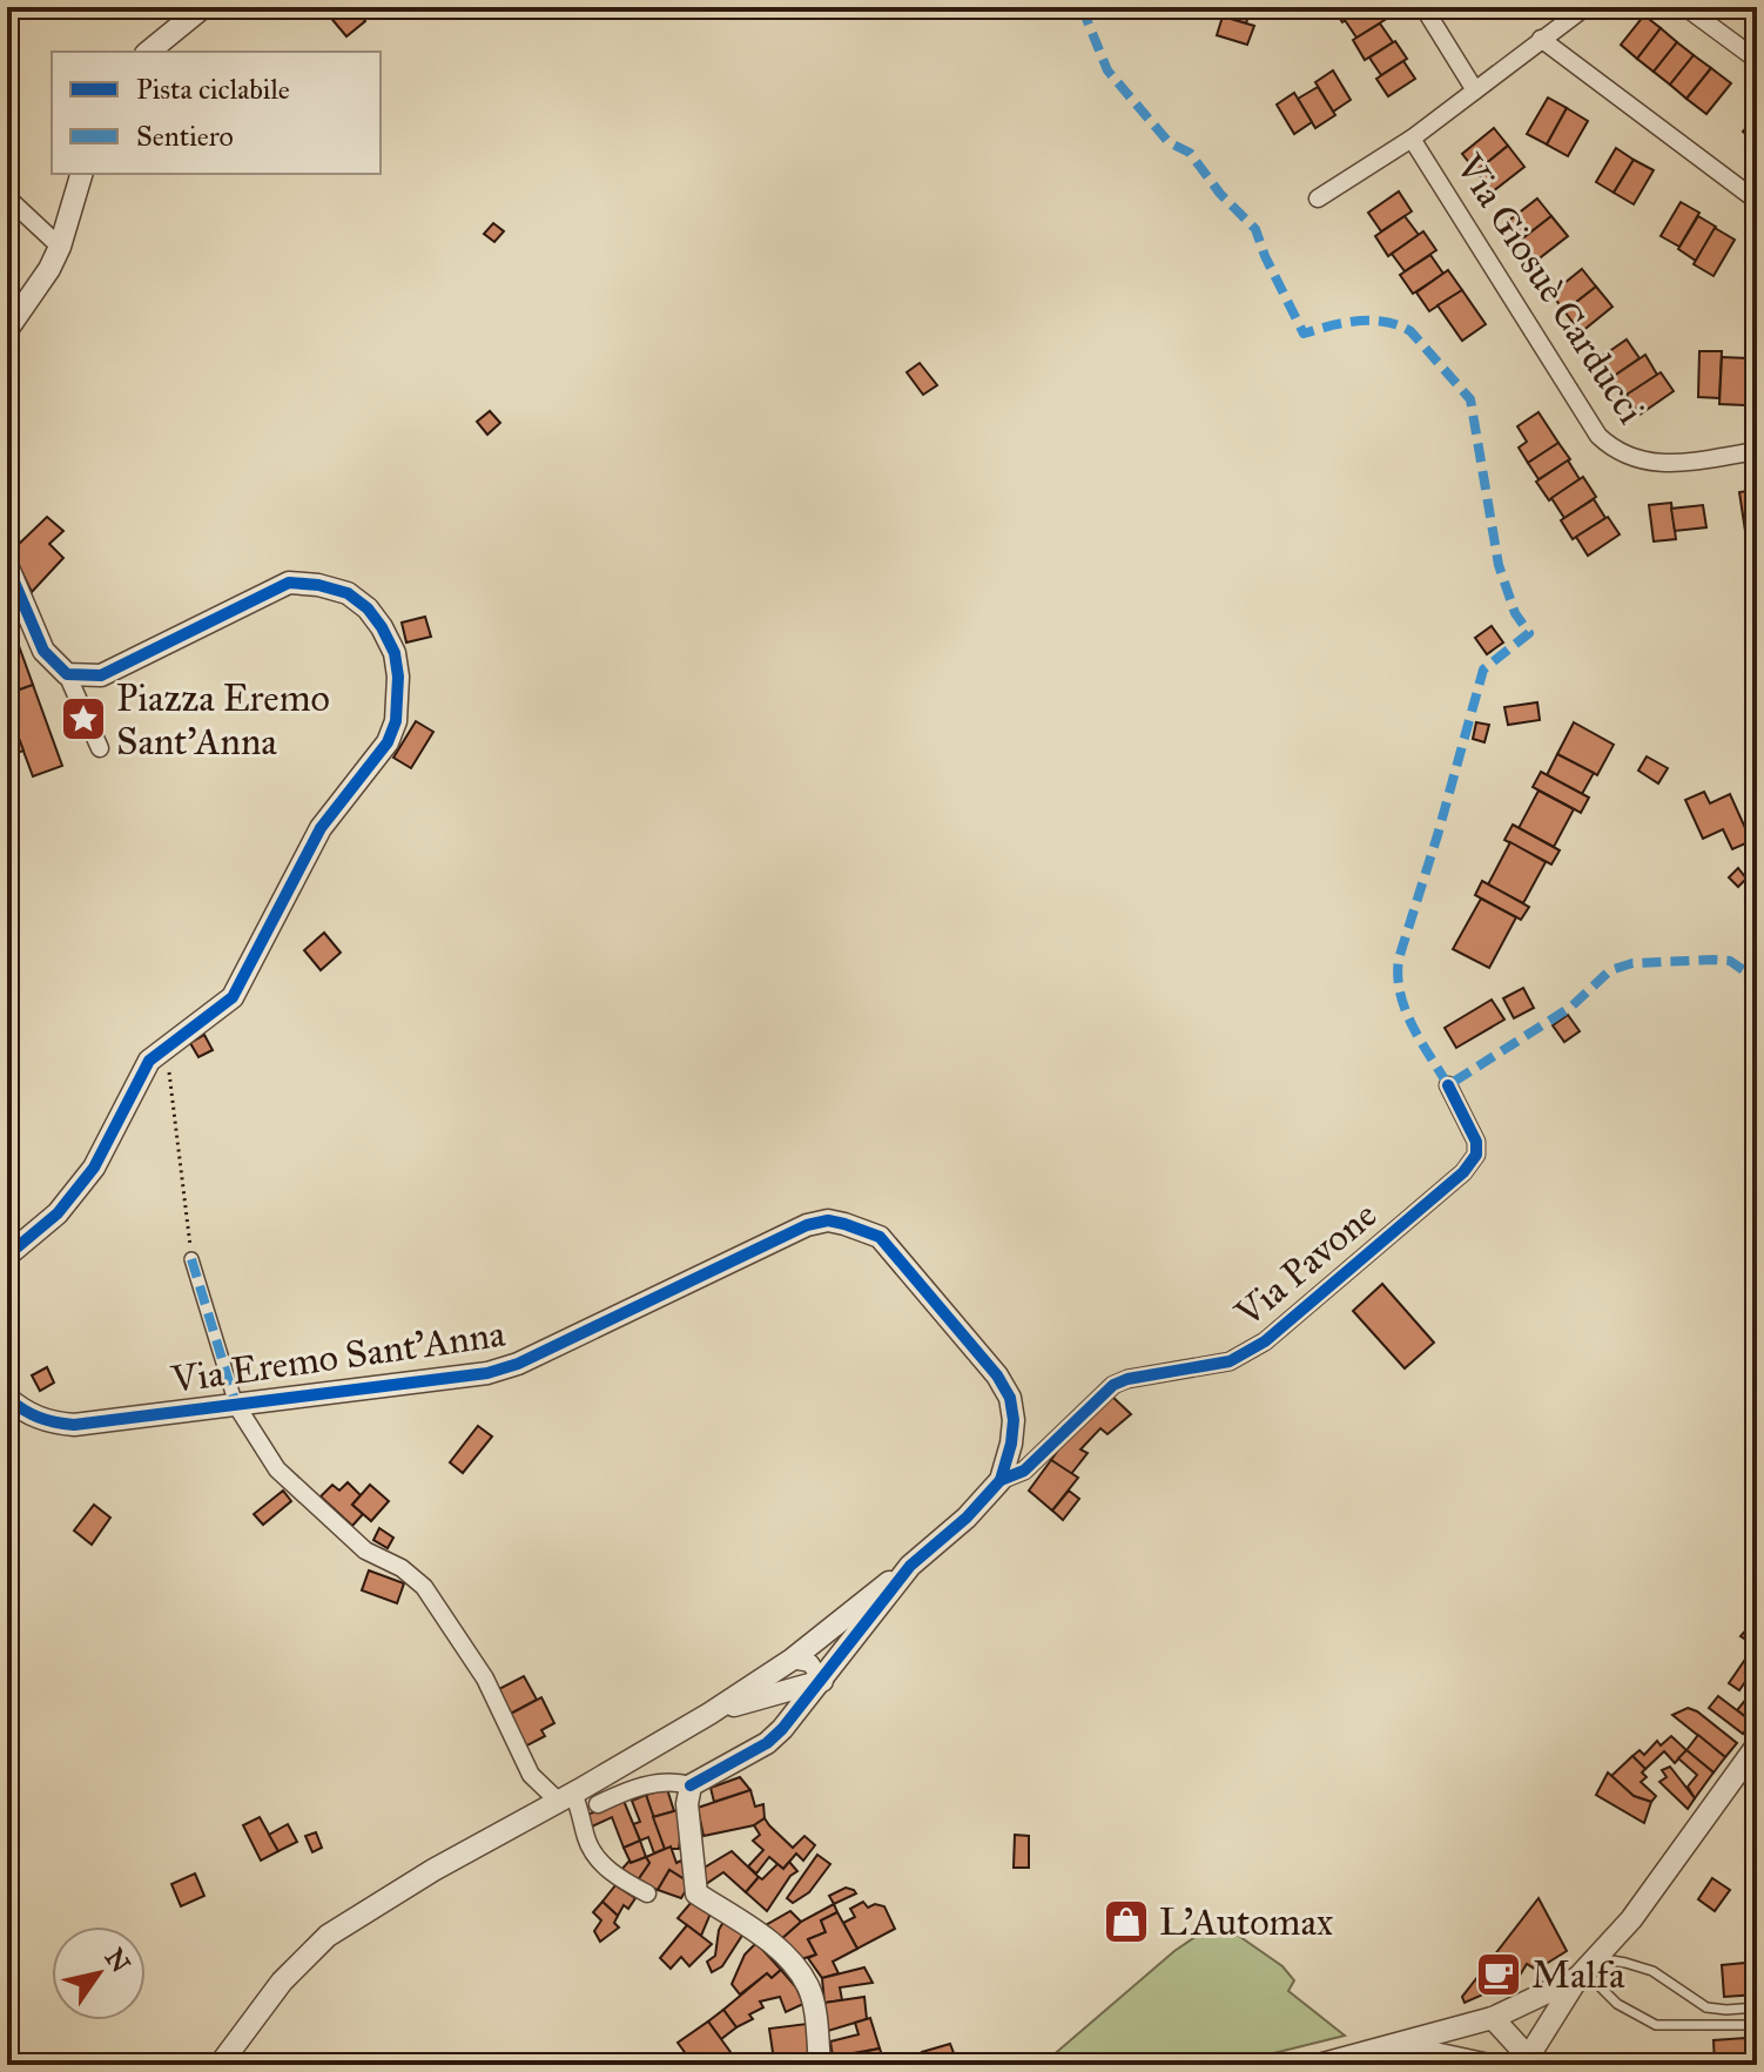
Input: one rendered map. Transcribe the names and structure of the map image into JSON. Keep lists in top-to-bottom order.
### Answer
{
  "streets": {
    "street": ["Via Giosuè Carducci", "Via Pavone", "Via Eremo Sant'Anna"]
  },
  "crossings": [
    ["Via Pavone", "Via Eremo Sant'Anna"]
  ],
  "places": {
    "place": ["Piazza Eremo Sant'Anna"],
    "shop": ["L'Automax"],
    "cafe": ["Malfa"]
  },
  "legend": ["Pista ciclabile", "Sentiero"],
  "north": "top right"
}
